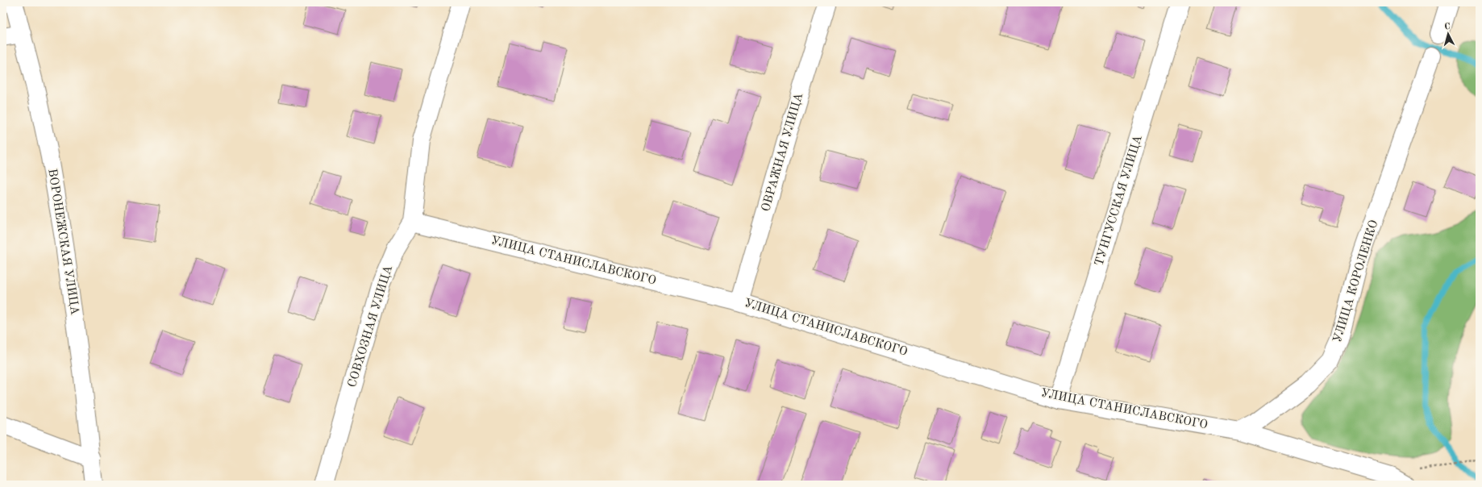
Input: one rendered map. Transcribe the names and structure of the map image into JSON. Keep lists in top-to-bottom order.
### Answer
{
  "streets": {
    "main road": [
      "ОВРАЖНАЯ УЛИЦА",
      "ТУНГУССКАЯ УЛИЦА",
      "ВОРОНЕЖСКАЯ УЛИЦА",
      "УЛИЦА СТАНИСЛАВСКОГО",
      "УЛИЦА КОРОЛЕНКО",
      "СОВХОЗНАЯ УЛИЦА"
    ]
  },
  "crossings": [
    ["ОВРАЖНАЯ УЛИЦА", "УЛИЦА СТАНИСЛАВСКОГО"],
    ["ТУНГУССКАЯ УЛИЦА", "УЛИЦА СТАНИСЛАВСКОГО"],
    ["УЛИЦА СТАНИСЛАВСКОГО", "УЛИЦА КОРОЛЕНКО"],
    ["УЛИЦА СТАНИСЛАВСКОГО", "СОВХОЗНАЯ УЛИЦА"]
  ],
  "north": "top"
}
